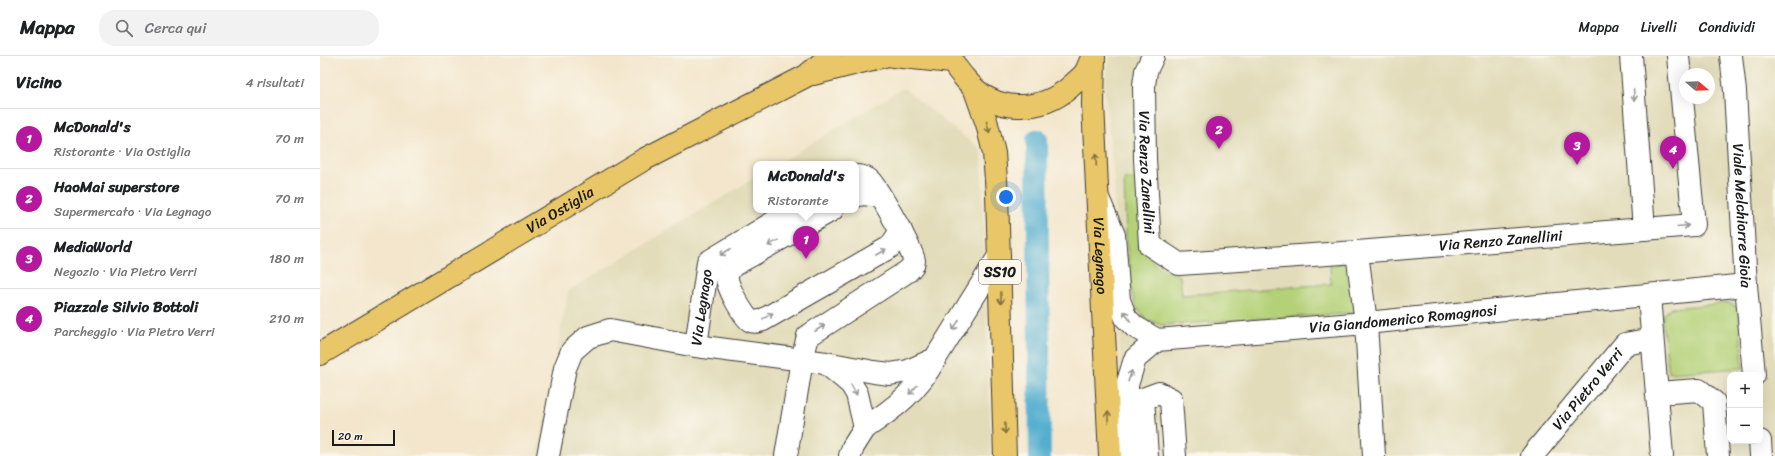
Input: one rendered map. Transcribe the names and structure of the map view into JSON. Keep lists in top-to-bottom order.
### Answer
{
  "streets": {
    "main road": ["Via Ostiglia", "Via Legnago", "SS10"],
    "street": [
      "Via Renzo Zanellini",
      "Viale Melchiorre Gioia",
      "Via Giandomenico Romagnosi",
      "Via Pietro Verri"
    ]
  },
  "crossings": [
    ["Viale Melchiorre Gioia", "Via Giandomenico Romagnosi"]
  ],
  "scale_bar": "20 m",
  "north": "right",
  "page": {
    "header": "Mappa",
    "search": "Cerca qui",
    "nav": ["Mappa", "Livelli", "Condividi"],
    "heading": ["Vicino", "4 risultati"],
    "list": [
      {
        "mark": "1",
        "name": "McDonald's",
        "note": "Ristorante · Via Ostiglia",
        "value": "70 m"
      },
      {
        "mark": "2",
        "name": "HaoMai superstore",
        "note": "Supermercato · Via Legnago",
        "value": "70 m"
      },
      {
        "mark": "3",
        "name": "MediaWorld",
        "note": "Negozio · Via Pietro Verri",
        "value": "180 m"
      },
      {
        "mark": "4",
        "name": "Piazzale Silvio Bottoli",
        "note": "Parcheggio · Via Pietro Verri",
        "value": "210 m"
      }
    ],
    "pins": [
      "2",
      "3",
      "4",
      "1"
    ],
    "popup": ["McDonald's", "Ristorante"],
    "map_buttons": ["+", "−"],
    "scale": "20 m"
  }
}
